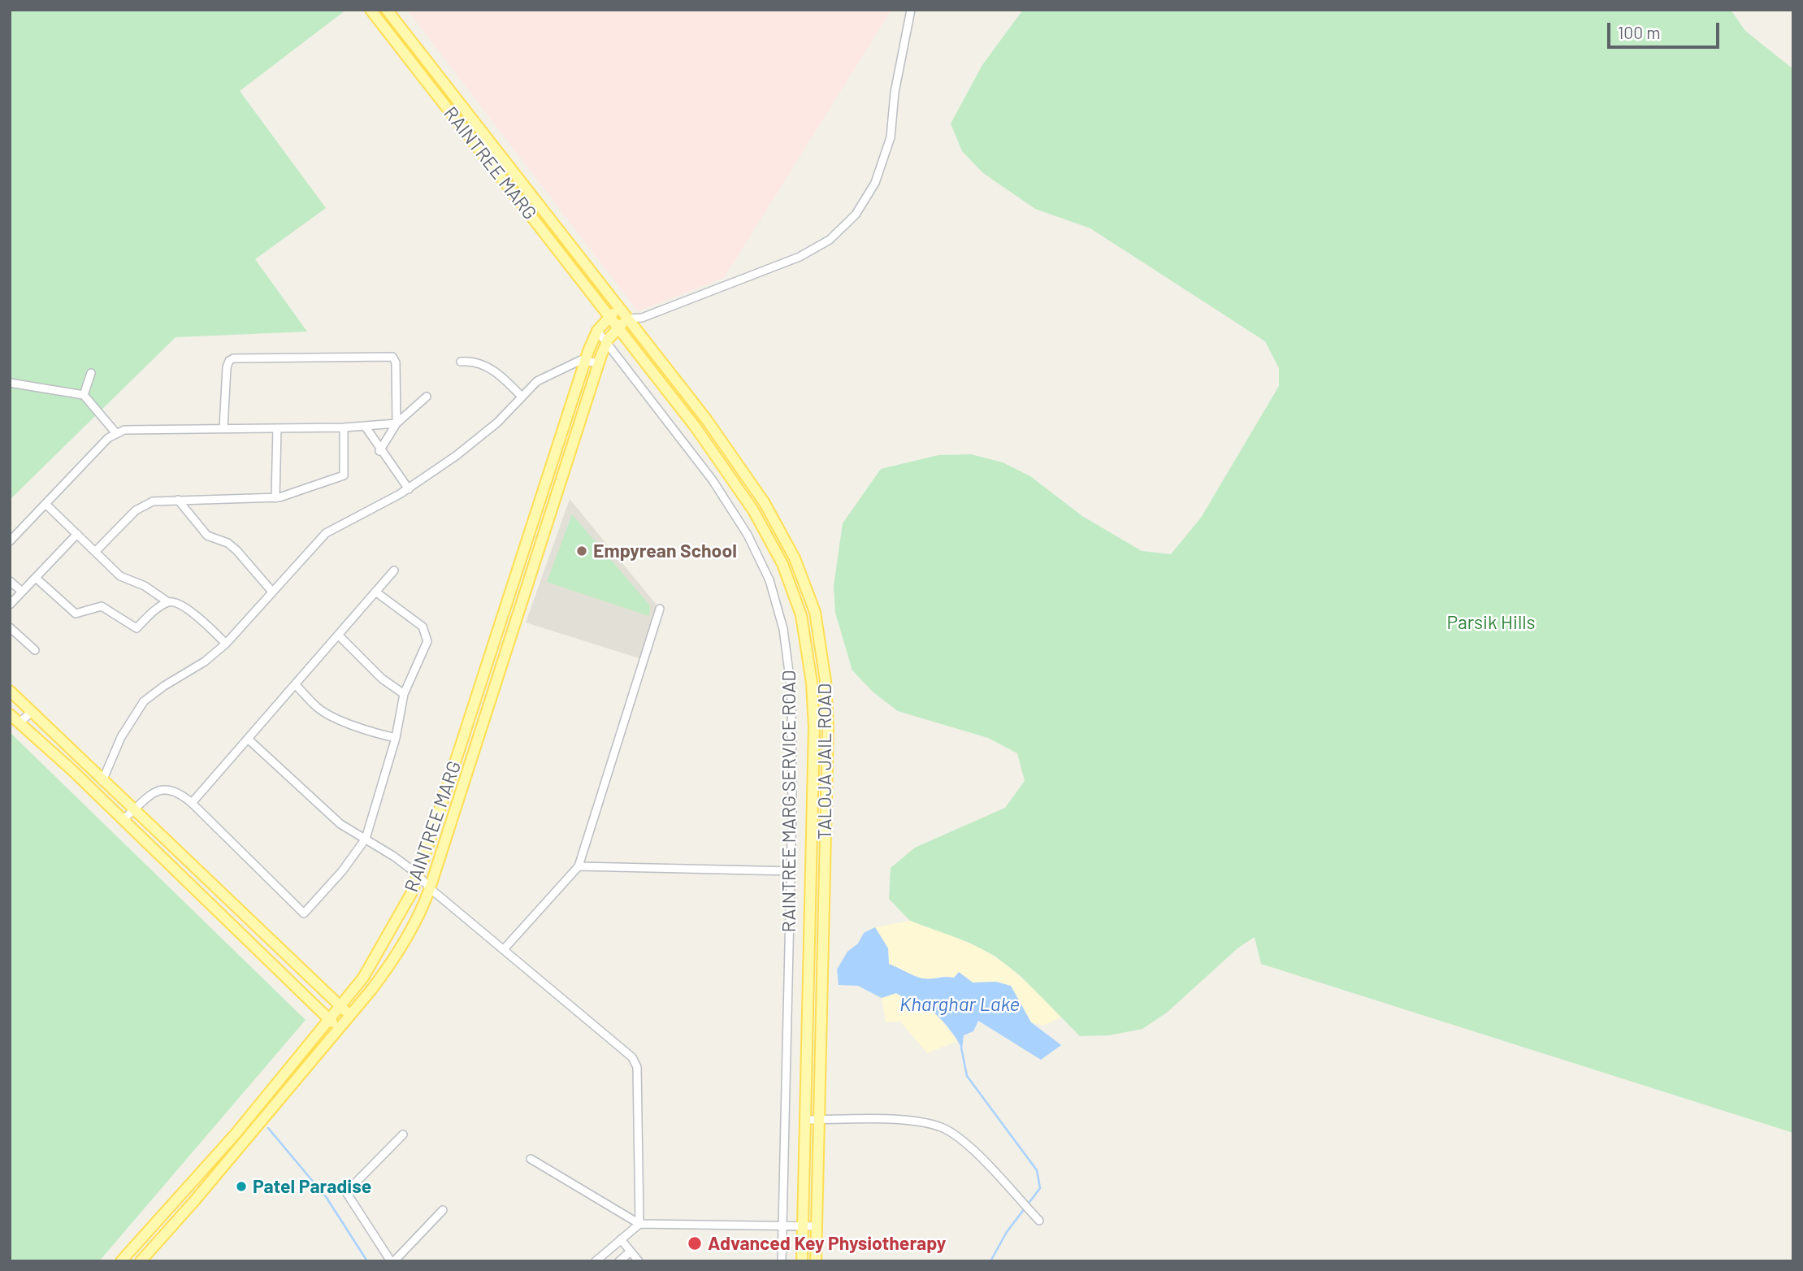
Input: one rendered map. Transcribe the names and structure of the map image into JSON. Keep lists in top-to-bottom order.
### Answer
{
  "streets": {
    "main road": ["RAINTREE MARG", "TALOJA JAIL ROAD"],
    "street": ["RAINTREE MARG SERVICE ROAD"]
  },
  "crossings": [
    ["RAINTREE MARG", "TALOJA JAIL ROAD"],
    ["RAINTREE MARG", "RAINTREE MARG SERVICE ROAD"]
  ],
  "water": ["Kharghar Lake"],
  "parks": ["Parsik Hills"],
  "places": ["Empyrean School", "Patel Paradise", "Advanced Key Physiotherapy"],
  "scale_bar": "100 m"
}
